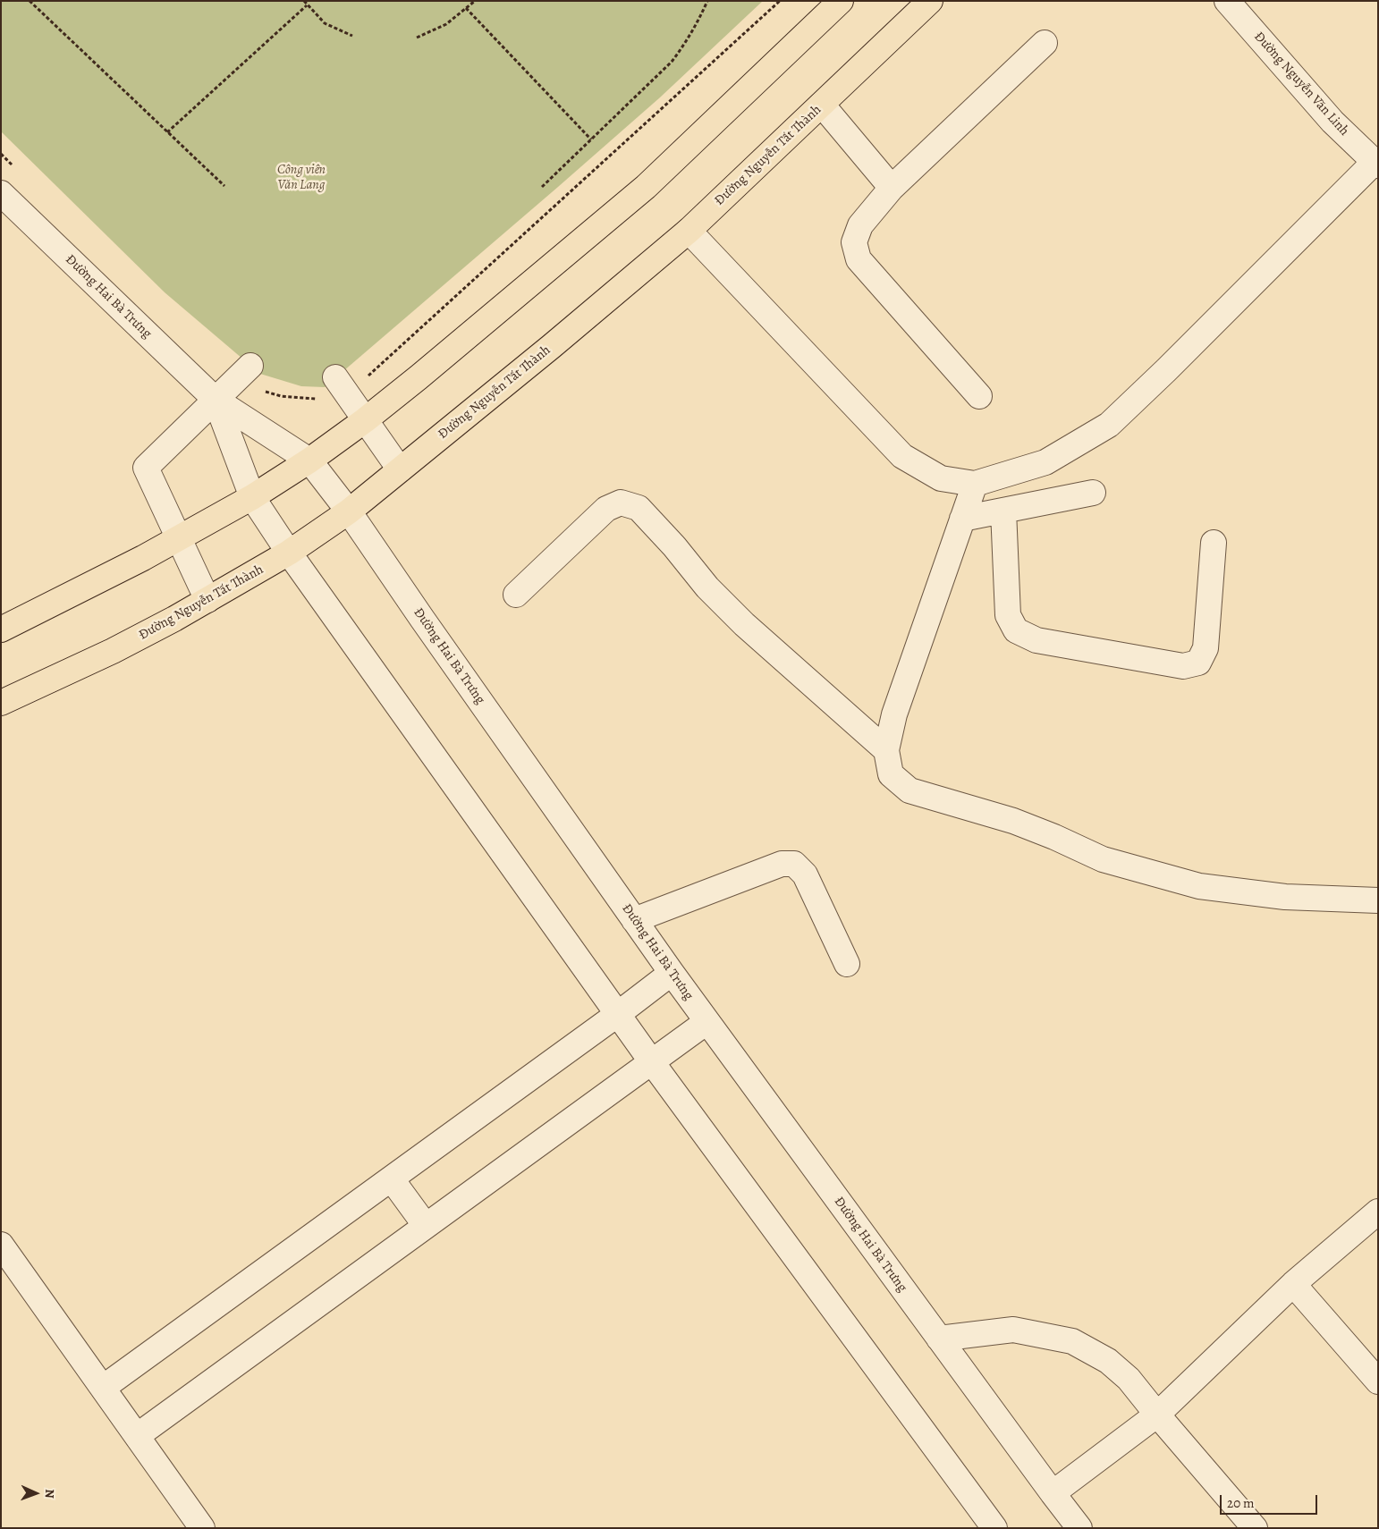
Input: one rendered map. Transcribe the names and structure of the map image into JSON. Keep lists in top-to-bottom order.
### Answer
{
  "streets": {
    "main road": ["Đường Nguyễn Tất Thành"],
    "street": ["Đường Nguyễn Văn Linh", "Đường Hai Bà Trưng"]
  },
  "crossings": [
    ["Đường Nguyễn Tất Thành", "Đường Hai Bà Trưng"]
  ],
  "parks": ["Công viên Văn Lang"],
  "scale_bar": "20 m",
  "north": "right"
}
